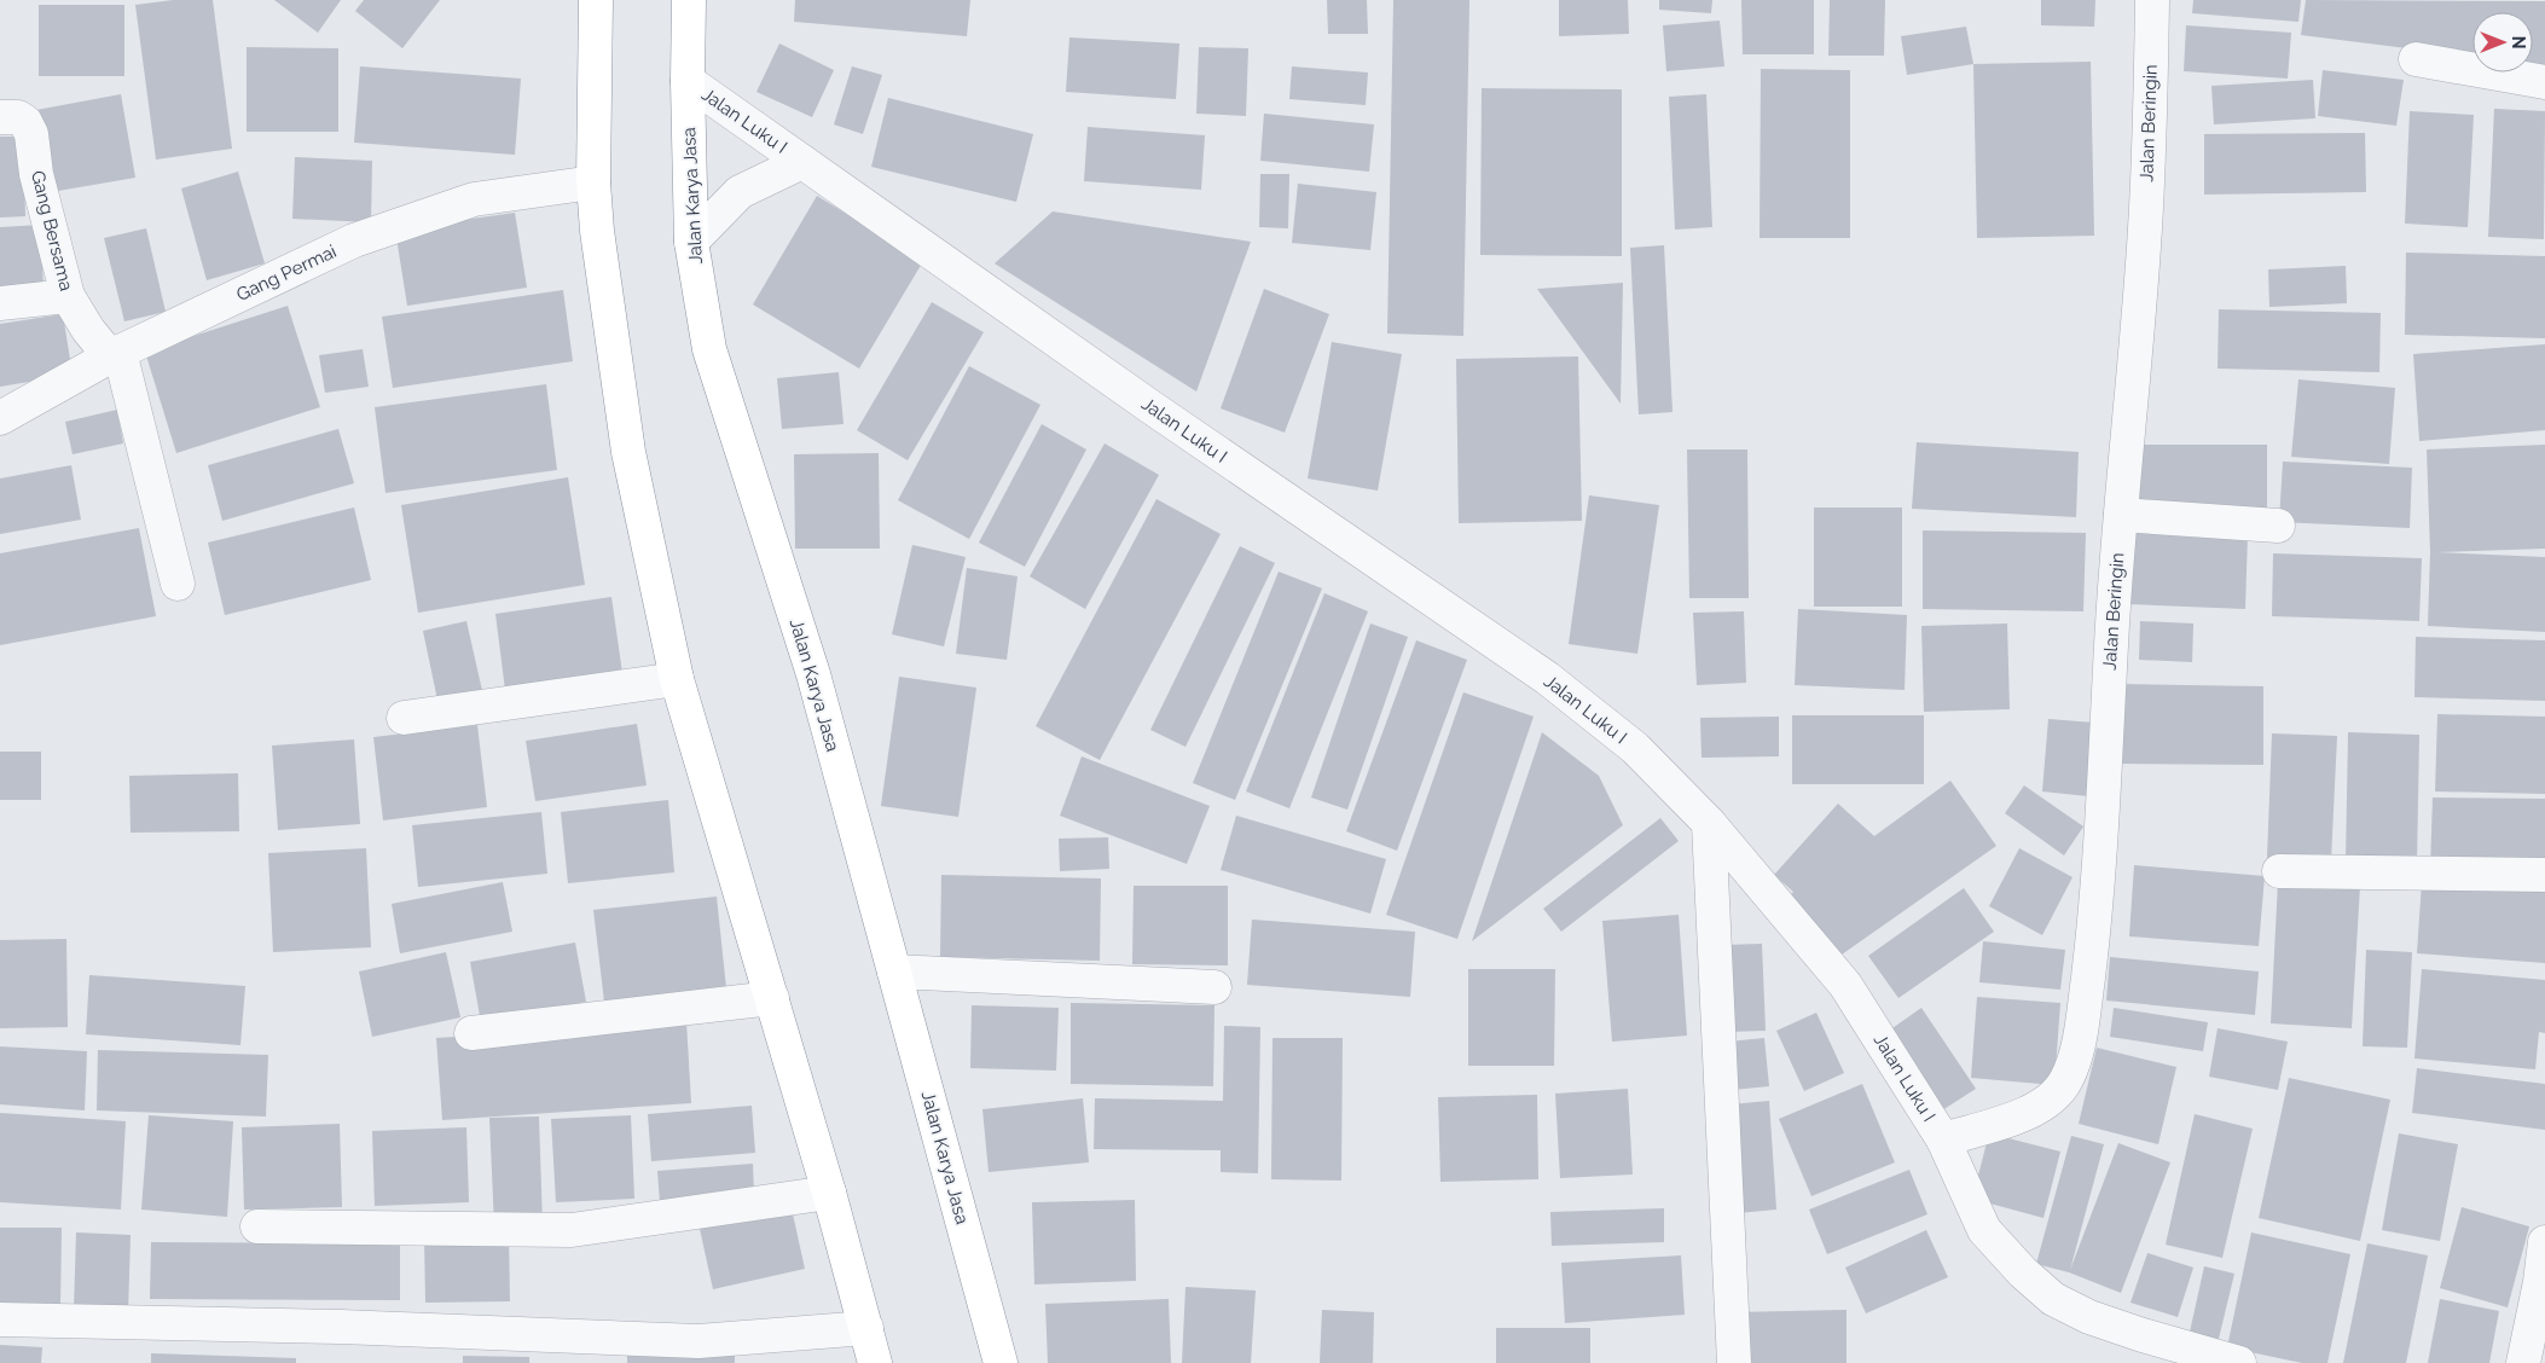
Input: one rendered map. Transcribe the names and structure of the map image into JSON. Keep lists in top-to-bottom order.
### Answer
{
  "streets": {
    "highway": ["Jalan Karya Jasa"],
    "street": [
      "Jalan Luku I",
      "Jalan Beringin",
      "Gang Bersama",
      "Gang Permai"
    ]
  },
  "crossings": [
    ["Jalan Luku I", "Jalan Beringin"],
    ["Jalan Luku I", "Jalan Karya Jasa"],
    ["Gang Bersama", "Gang Permai"]
  ],
  "north": "right"
}
